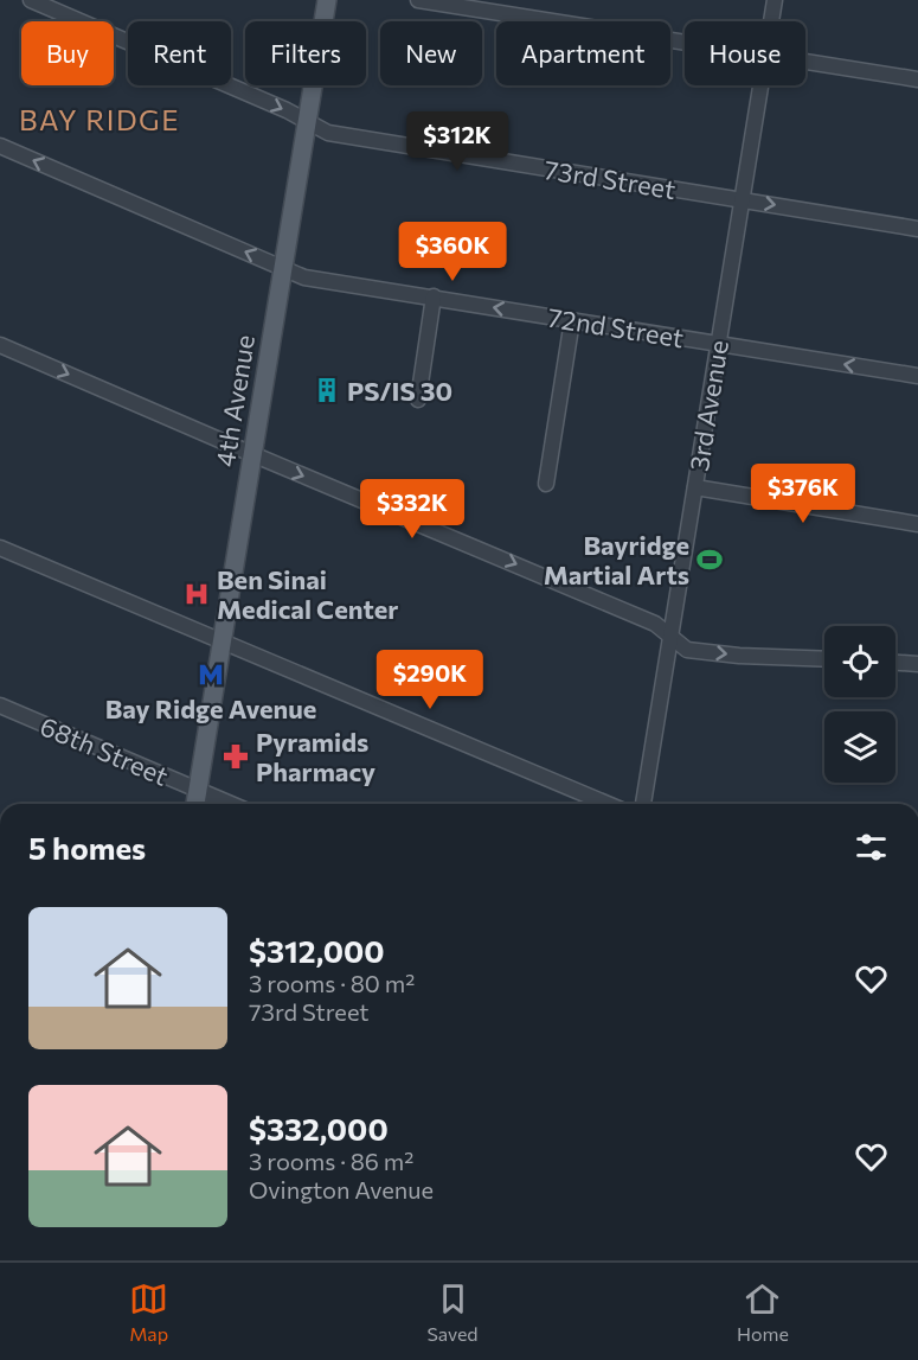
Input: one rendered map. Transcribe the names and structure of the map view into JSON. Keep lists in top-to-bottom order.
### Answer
{
  "streets": {
    "main road": ["4th Avenue"],
    "street": [
      "73rd Street",
      "72nd Street",
      "3rd Avenue",
      "68th Street"
    ]
  },
  "crossings": [
    ["73rd Street", "4th Avenue"],
    ["73rd Street", "3rd Avenue"],
    ["72nd Street", "4th Avenue"],
    ["72nd Street", "3rd Avenue"],
    ["4th Avenue", "68th Street"]
  ],
  "one_way": ["73rd Street", "72nd Street"],
  "districts": ["BAY RIDGE"],
  "places": {
    "building": ["PS/IS 30"],
    "sports": ["Bayridge Martial Arts"],
    "hospital": ["Ben Sinai Medical Center"],
    "metro station": ["Bay Ridge Avenue"],
    "pharmacy": ["Pyramids Pharmacy"]
  },
  "page": {
    "chip": [
      "Buy",
      "Rent",
      "Filters",
      "New",
      "Apartment",
      "House"
    ],
    "price": [
      "$312K",
      "$360K",
      "$376K",
      "$332K",
      "$290K"
    ],
    "heading": "5 homes",
    "list": [
      {
        "name": "$312,000",
        "note": "3 rooms · 80 m² · 73rd Street"
      },
      {
        "name": "$332,000",
        "note": "3 rooms · 86 m² · Ovington Avenue"
      }
    ],
    "tabs": ["Map", "Saved", "Home"]
  }
}
